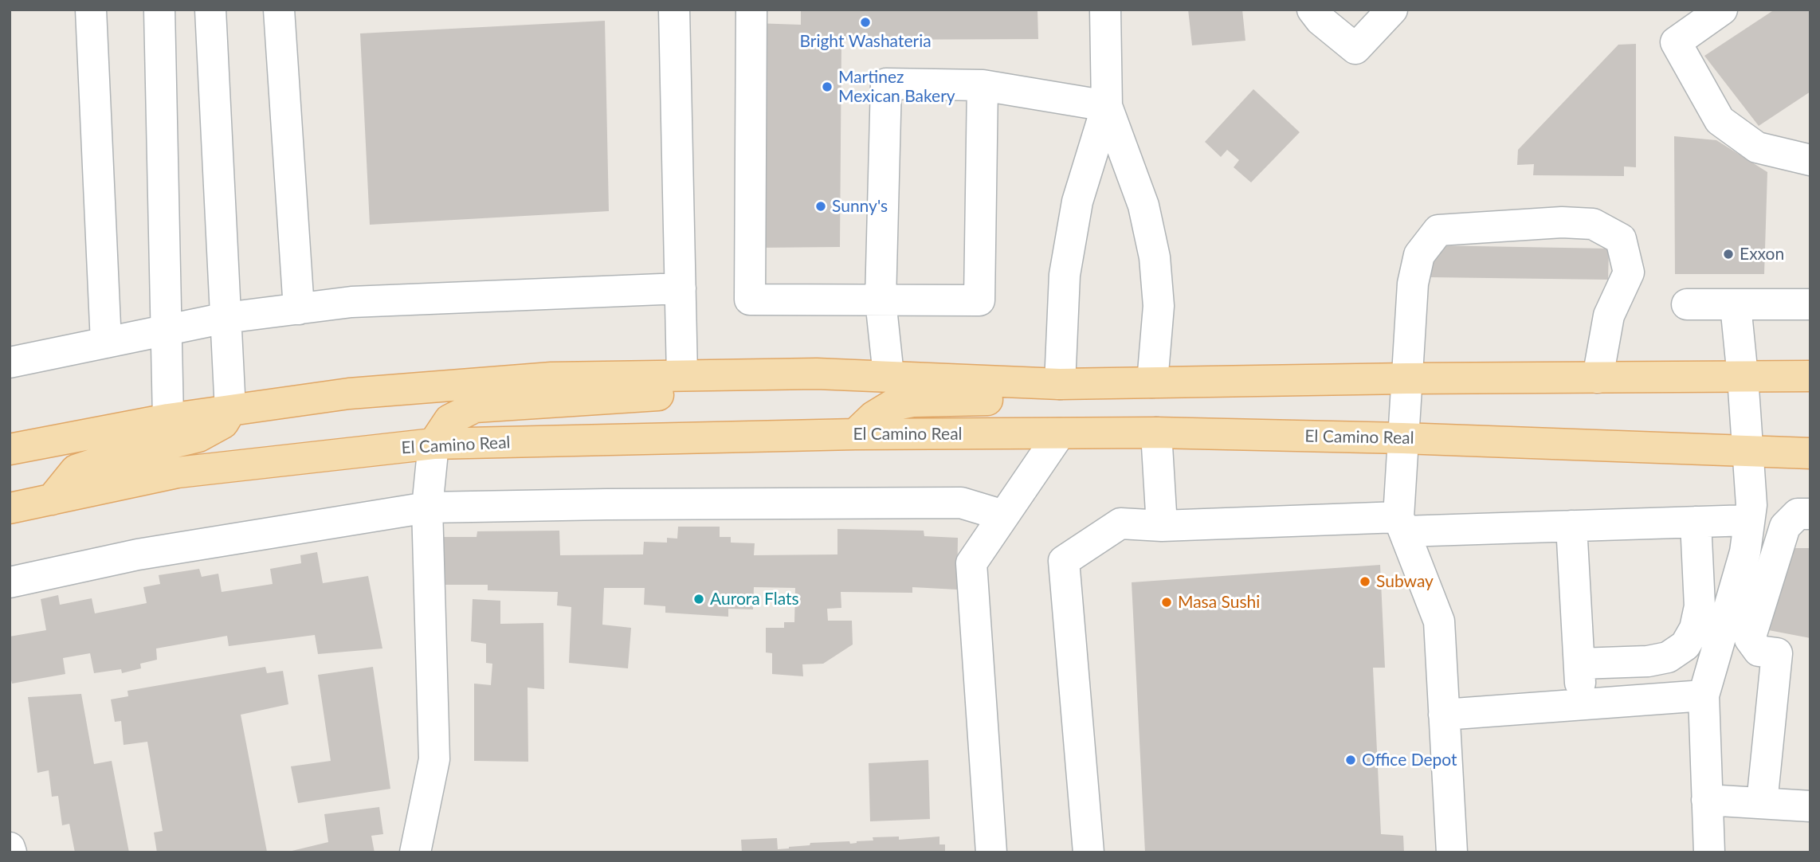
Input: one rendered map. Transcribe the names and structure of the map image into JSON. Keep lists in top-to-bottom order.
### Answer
{
  "streets": {
    "main road": ["El Camino Real"]
  },
  "places": [
    "Bright Washateria",
    "Martinez Mexican Bakery",
    "Sunny's",
    "Exxon",
    "Subway",
    "Aurora Flats",
    "Masa Sushi",
    "Office Depot"
  ]
}
